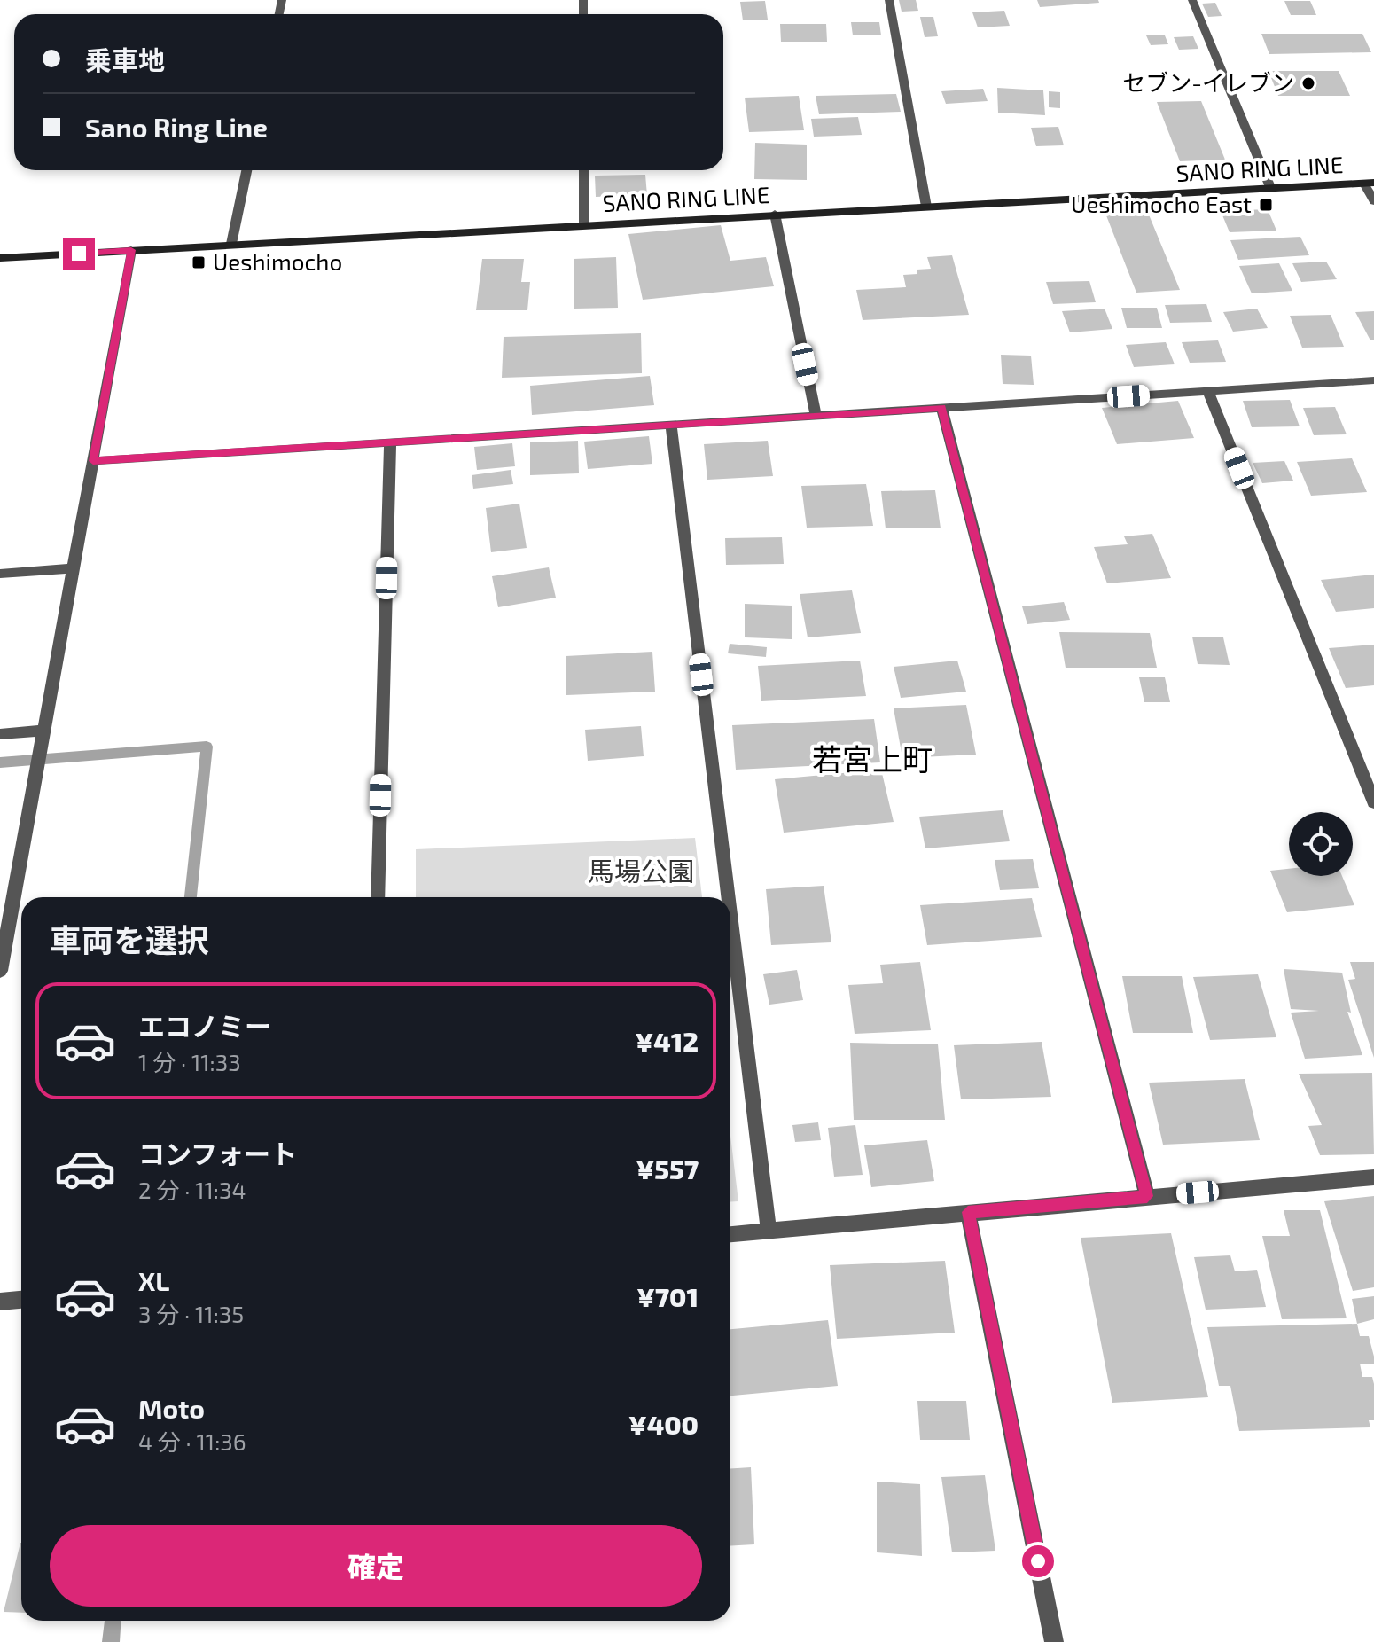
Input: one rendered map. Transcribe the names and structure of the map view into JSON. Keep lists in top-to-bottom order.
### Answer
{
  "streets": {
    "main road": ["SANO RING LINE"]
  },
  "districts": ["若宮上町"],
  "parks": ["馬場公園"],
  "places": {
    "other": ["セブン-イレブン"],
    "transit": ["Ueshimocho East", "Ueshimocho"]
  },
  "page": {
    "banner": ["乗車地", "Sano Ring Line"],
    "heading": "車両を選択",
    "list": [
      {
        "name": "エコノミー",
        "note": "1 分 · 11:33",
        "value": "¥412"
      },
      {
        "name": "コンフォート",
        "note": "2 分 · 11:34",
        "value": "¥557"
      },
      {
        "name": "XL",
        "note": "3 分 · 11:35",
        "value": "¥701"
      },
      {
        "name": "Moto",
        "note": "4 分 · 11:36",
        "value": "¥400"
      }
    ],
    "buttons": "確定"
  }
}
